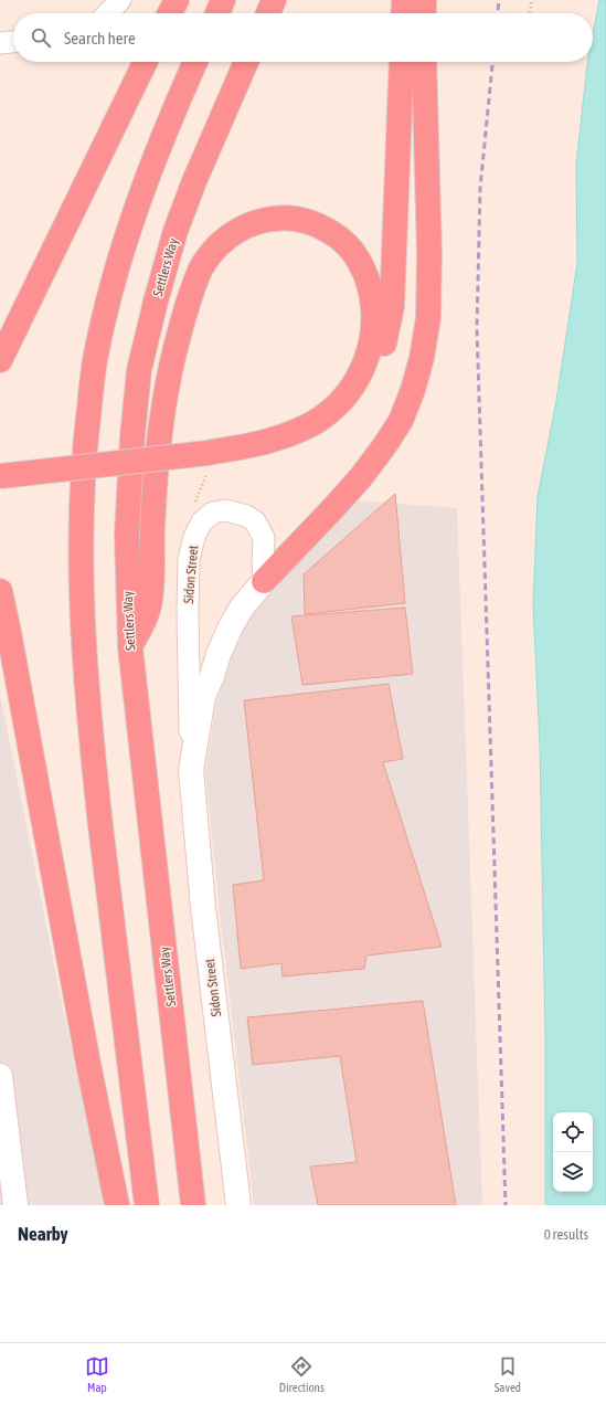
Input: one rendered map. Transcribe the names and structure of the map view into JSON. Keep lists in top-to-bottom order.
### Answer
{
  "streets": {
    "highway": ["Settlers Way"],
    "street": ["Sidon Street"]
  },
  "page": {
    "search": "Search here",
    "heading": ["Nearby", "0 results"],
    "nav": ["Map", "Directions", "Saved"]
  }
}
